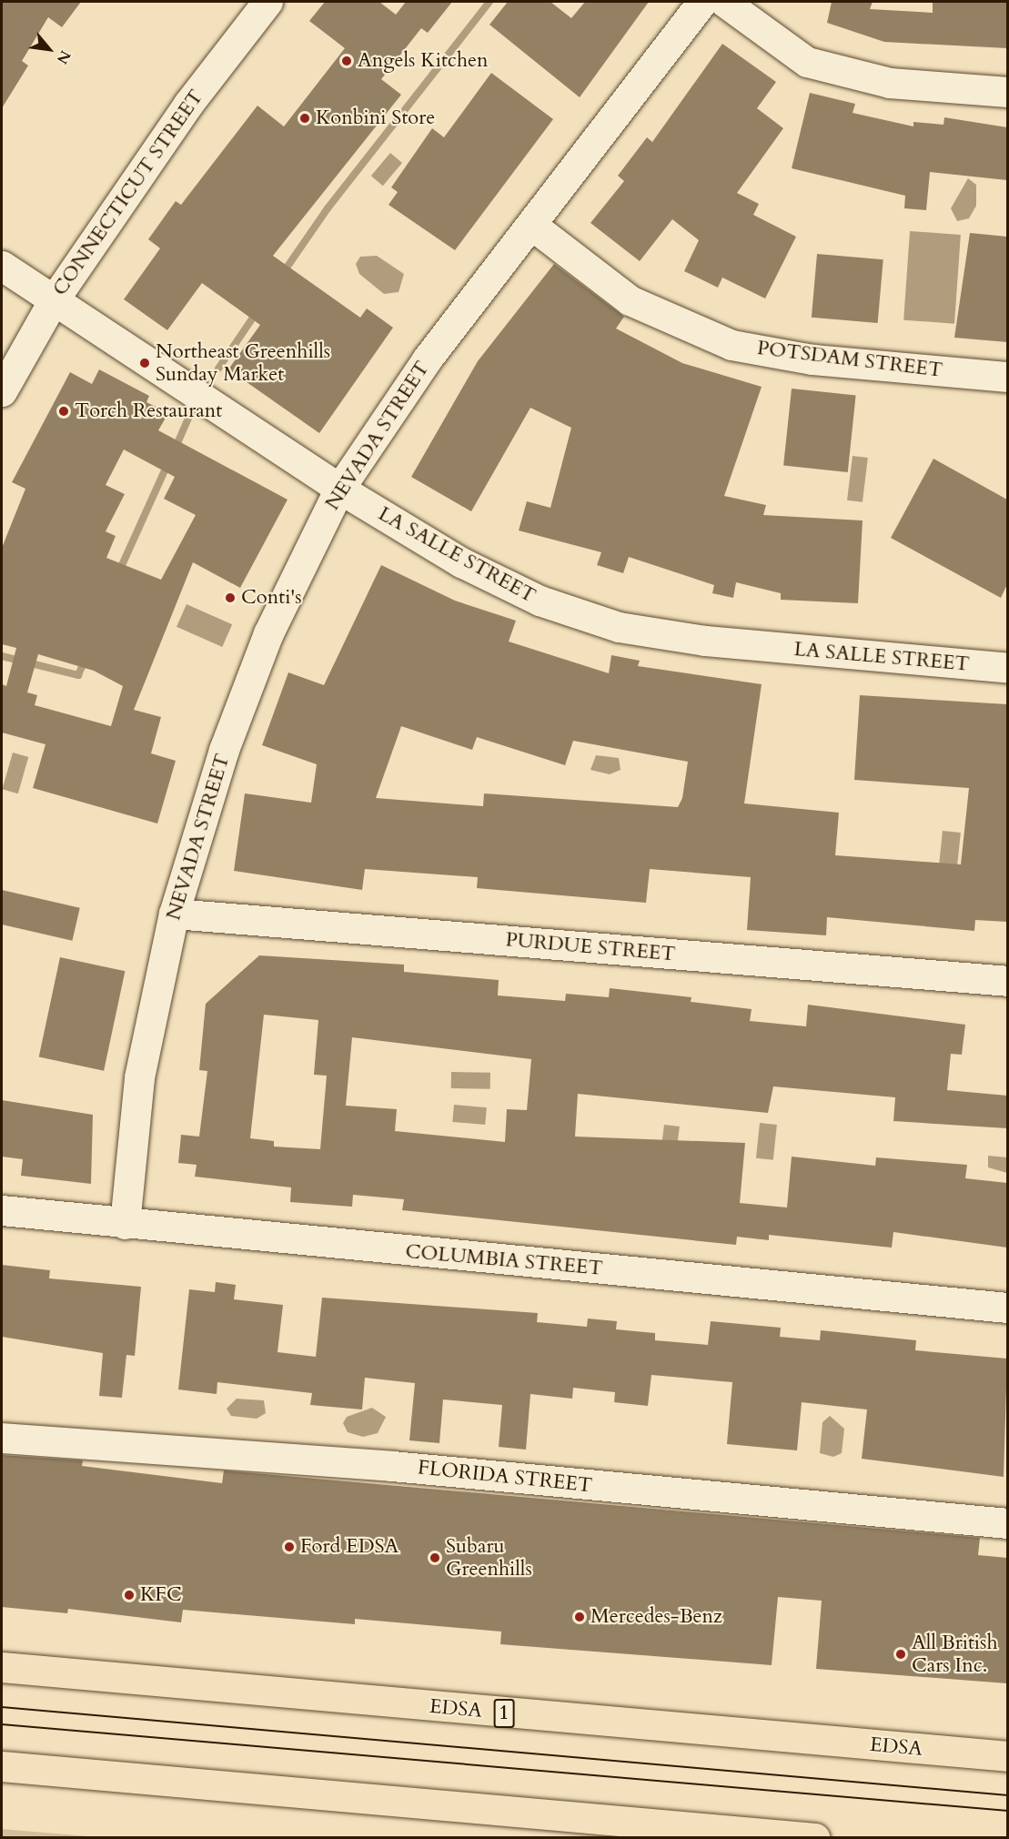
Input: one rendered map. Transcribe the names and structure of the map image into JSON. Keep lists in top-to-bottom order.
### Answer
{
  "streets": {
    "highway": ["EDSA", "1"],
    "street": [
      "CONNECTICUT STREET",
      "POTSDAM STREET",
      "NEVADA STREET",
      "LA SALLE STREET",
      "PURDUE STREET",
      "COLUMBIA STREET",
      "FLORIDA STREET"
    ]
  },
  "crossings": [
    ["CONNECTICUT STREET", "LA SALLE STREET"],
    ["POTSDAM STREET", "NEVADA STREET"],
    ["NEVADA STREET", "LA SALLE STREET"],
    ["NEVADA STREET", "PURDUE STREET"],
    ["NEVADA STREET", "COLUMBIA STREET"]
  ],
  "places": [
    "Angels Kitchen",
    "Konbini Store",
    "Northeast Greenhills Sunday Market",
    "Torch Restaurant",
    "Conti's",
    "Ford EDSA",
    "Subaru Greenhills",
    "KFC",
    "Mercedes-Benz",
    "All British Cars Inc."
  ],
  "north": "bottom right"
}
